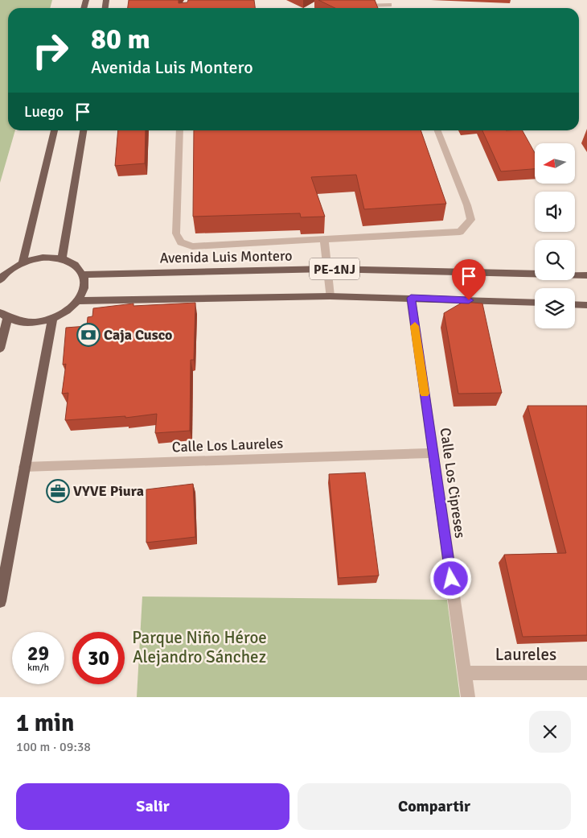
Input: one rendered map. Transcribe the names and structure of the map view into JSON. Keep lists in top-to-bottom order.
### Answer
{
  "streets": {
    "main road": ["Avenida Luis Montero", "PE-1NJ"],
    "street": ["Calle Los Laureles", "Calle Los Cipreses", "Laureles"]
  },
  "crossings": [
    ["PE-1NJ", "Calle Los Cipreses"],
    ["Calle Los Laureles", "Calle Los Cipreses"],
    ["Calle Los Cipreses", "Laureles"]
  ],
  "parks": ["Parque Niño Héroe Alejandro Sánchez"],
  "places": {
    "bank": ["Caja Cusco"],
    "office": ["VYVE Piura"]
  },
  "north": "left",
  "page": {
    "turn": ["80 m", "Avenida Luis Montero"],
    "then": "Luego",
    "speed": "29 km/h",
    "limit": "30",
    "heading": ["1 min", "100 m · 09:38"],
    "buttons": ["Salir", "Compartir"]
  }
}
